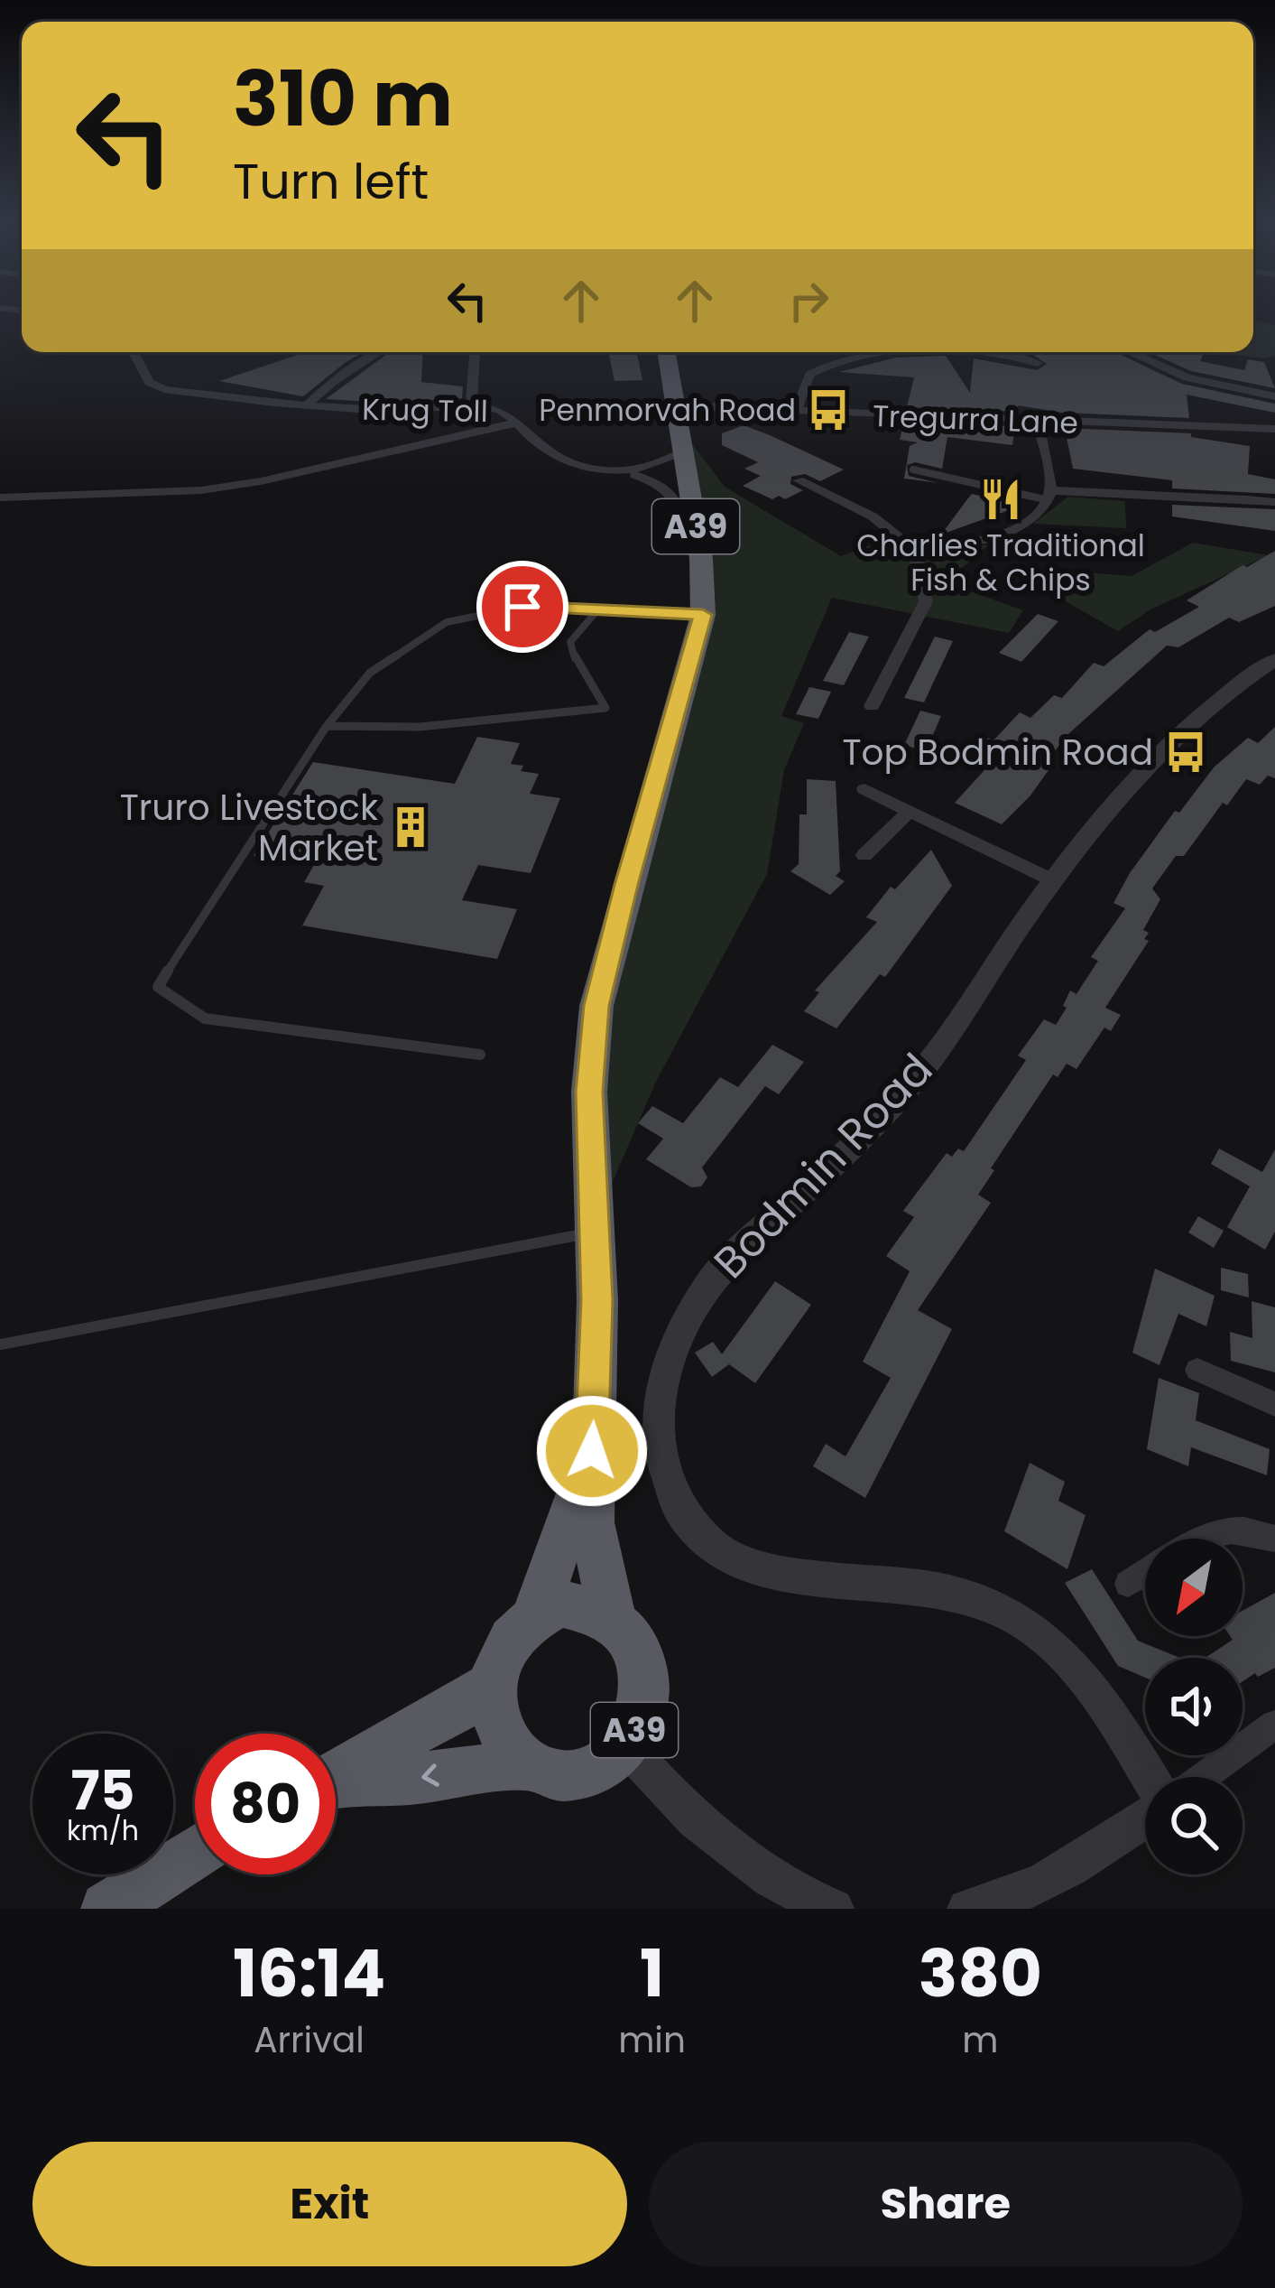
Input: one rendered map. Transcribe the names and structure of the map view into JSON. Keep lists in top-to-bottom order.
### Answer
{
  "streets": {
    "highway": ["A39"],
    "street": ["Krug Toll", "Tregurra Lane", "Bodmin Road"]
  },
  "crossings": [
    ["Krug Toll", "A39"],
    ["Tregurra Lane", "A39"]
  ],
  "places": {
    "bus stop": ["Penmorvah Road", "Top Bodmin Road"],
    "restaurant": ["Charlies Traditional Fish & Chips"],
    "building": ["Truro Livestock Market"]
  },
  "north": "bottom left",
  "page": {
    "turn": ["310 m", "Turn left"],
    "speed": "75 km/h",
    "limit": "80",
    "eta": [
      "16:14",
      "Arrival",
      "1",
      "min",
      "380",
      "m"
    ],
    "buttons": ["Exit", "Share"]
  }
}
